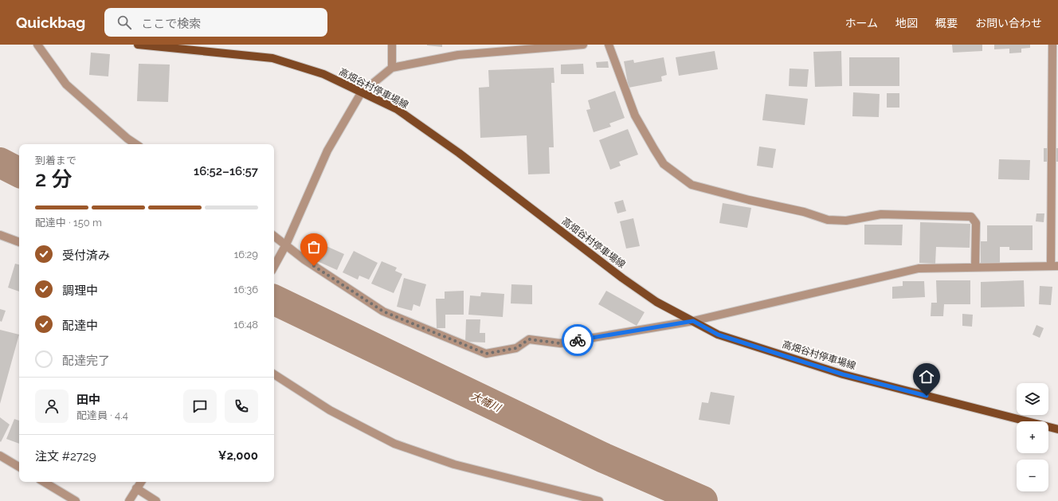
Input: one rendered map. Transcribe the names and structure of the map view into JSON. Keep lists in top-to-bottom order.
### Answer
{
  "streets": {
    "main road": ["高畑谷村停車場線"]
  },
  "water": ["大幡川"],
  "page": {
    "header": "Quickbag",
    "search": "ここで検索",
    "nav": [
      "ホーム",
      "地図",
      "概要",
      "お問い合わせ"
    ],
    "heading": ["2 分", "到着まで", "16:52–16:57"],
    "panel": [
      "田中",
      "配達員 · 4.4",
      "注文 #2729",
      "¥2,000"
    ],
    "bar": "配達中 · 150 m",
    "list": [
      ["受付済み", "16:29"],
      ["調理中", "16:36"],
      ["配達中", "16:48"],
      "配達完了"
    ],
    "map_buttons": ["+", "−"]
  }
}
